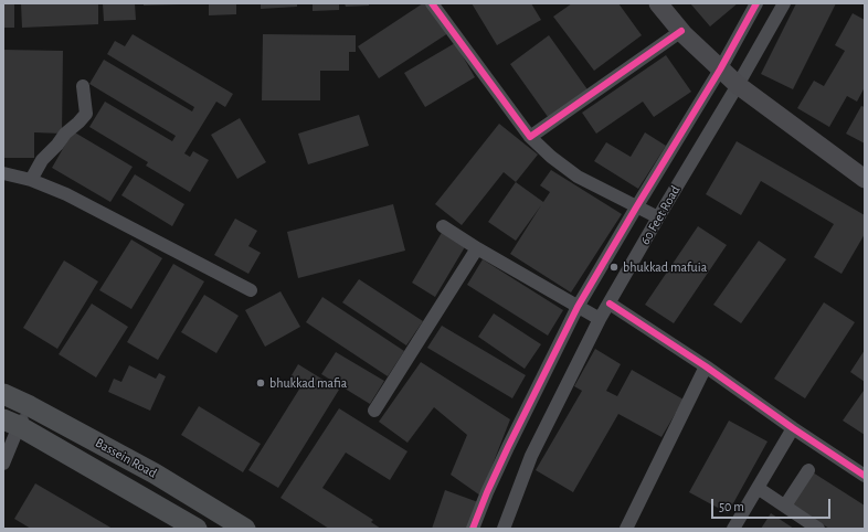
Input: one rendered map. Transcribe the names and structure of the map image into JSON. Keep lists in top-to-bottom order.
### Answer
{
  "streets": {
    "main road": ["Bassein Road"],
    "street": ["60 Feet Road"]
  },
  "places": ["bhukkad mafuia", "bhukkad mafia"],
  "scale_bar": "50 m"
}
